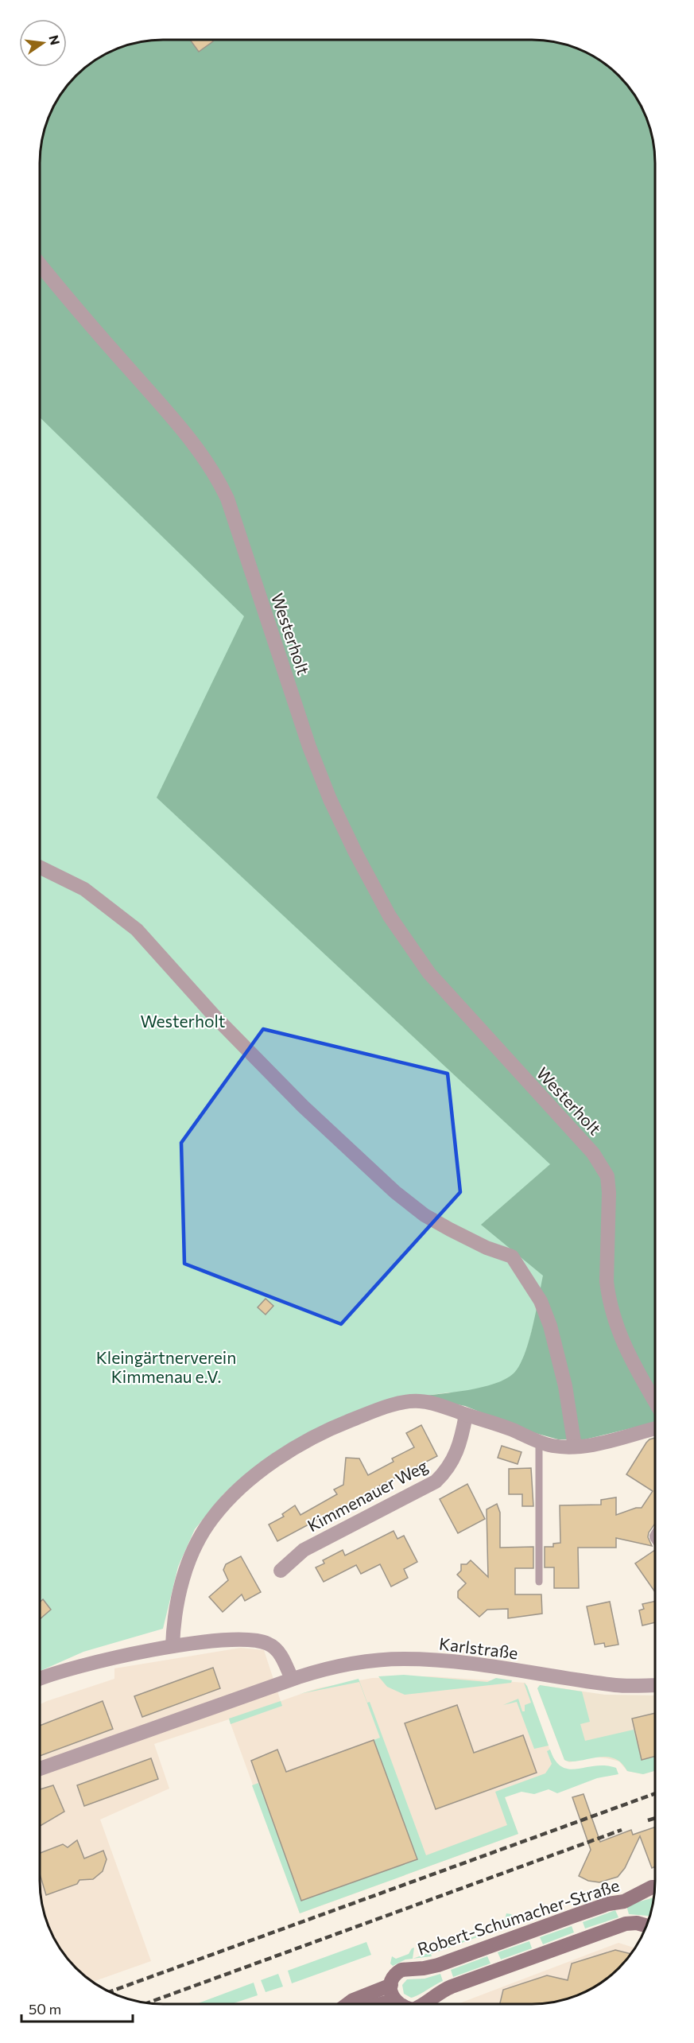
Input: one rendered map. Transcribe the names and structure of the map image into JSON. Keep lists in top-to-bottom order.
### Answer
{
  "streets": {
    "street": [
      "Westerholt",
      "Kimmenauer Weg",
      "Karlstraße",
      "Robert-Schumacher-Straße"
    ]
  },
  "parks": ["Westerholt", "Kleingärtnerverein Kimmenau e.V."],
  "scale_bar": "50 m",
  "north": "right"
}
